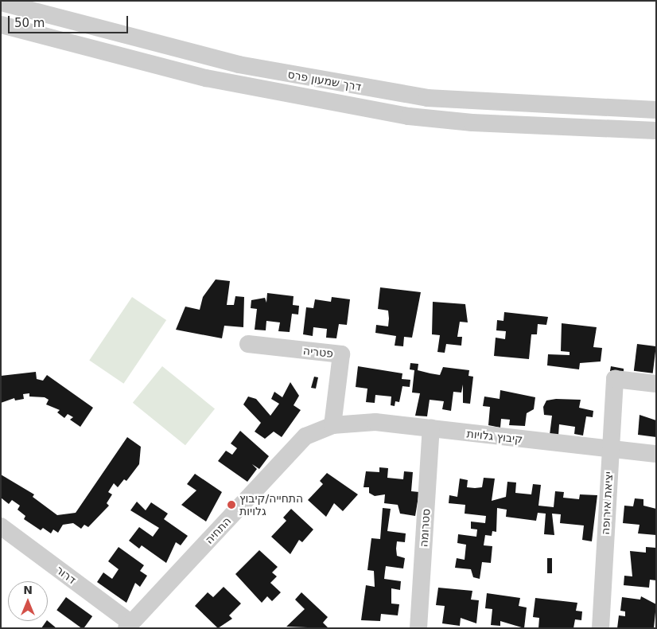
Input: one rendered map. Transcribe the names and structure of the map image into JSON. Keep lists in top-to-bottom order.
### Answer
{
  "streets": {
    "street": [
      "דרך שמעון פרס",
      "פטריה",
      "קיבוץ גלויות",
      "יציאת אירופה",
      "סטרומה",
      "התחיה",
      "דרור"
    ]
  },
  "crossings": [
    ["פטריה", "קיבוץ גלויות"],
    ["פטריה", "התחיה"],
    ["קיבוץ גלויות", "יציאת אירופה"],
    ["קיבוץ גלויות", "סטרומה"],
    ["קיבוץ גלויות", "התחיה"],
    ["התחיה", "דרור"]
  ],
  "places": ["התחייה/קיבוץ גלויות"],
  "scale_bar": "50 m",
  "north": "top"
}
